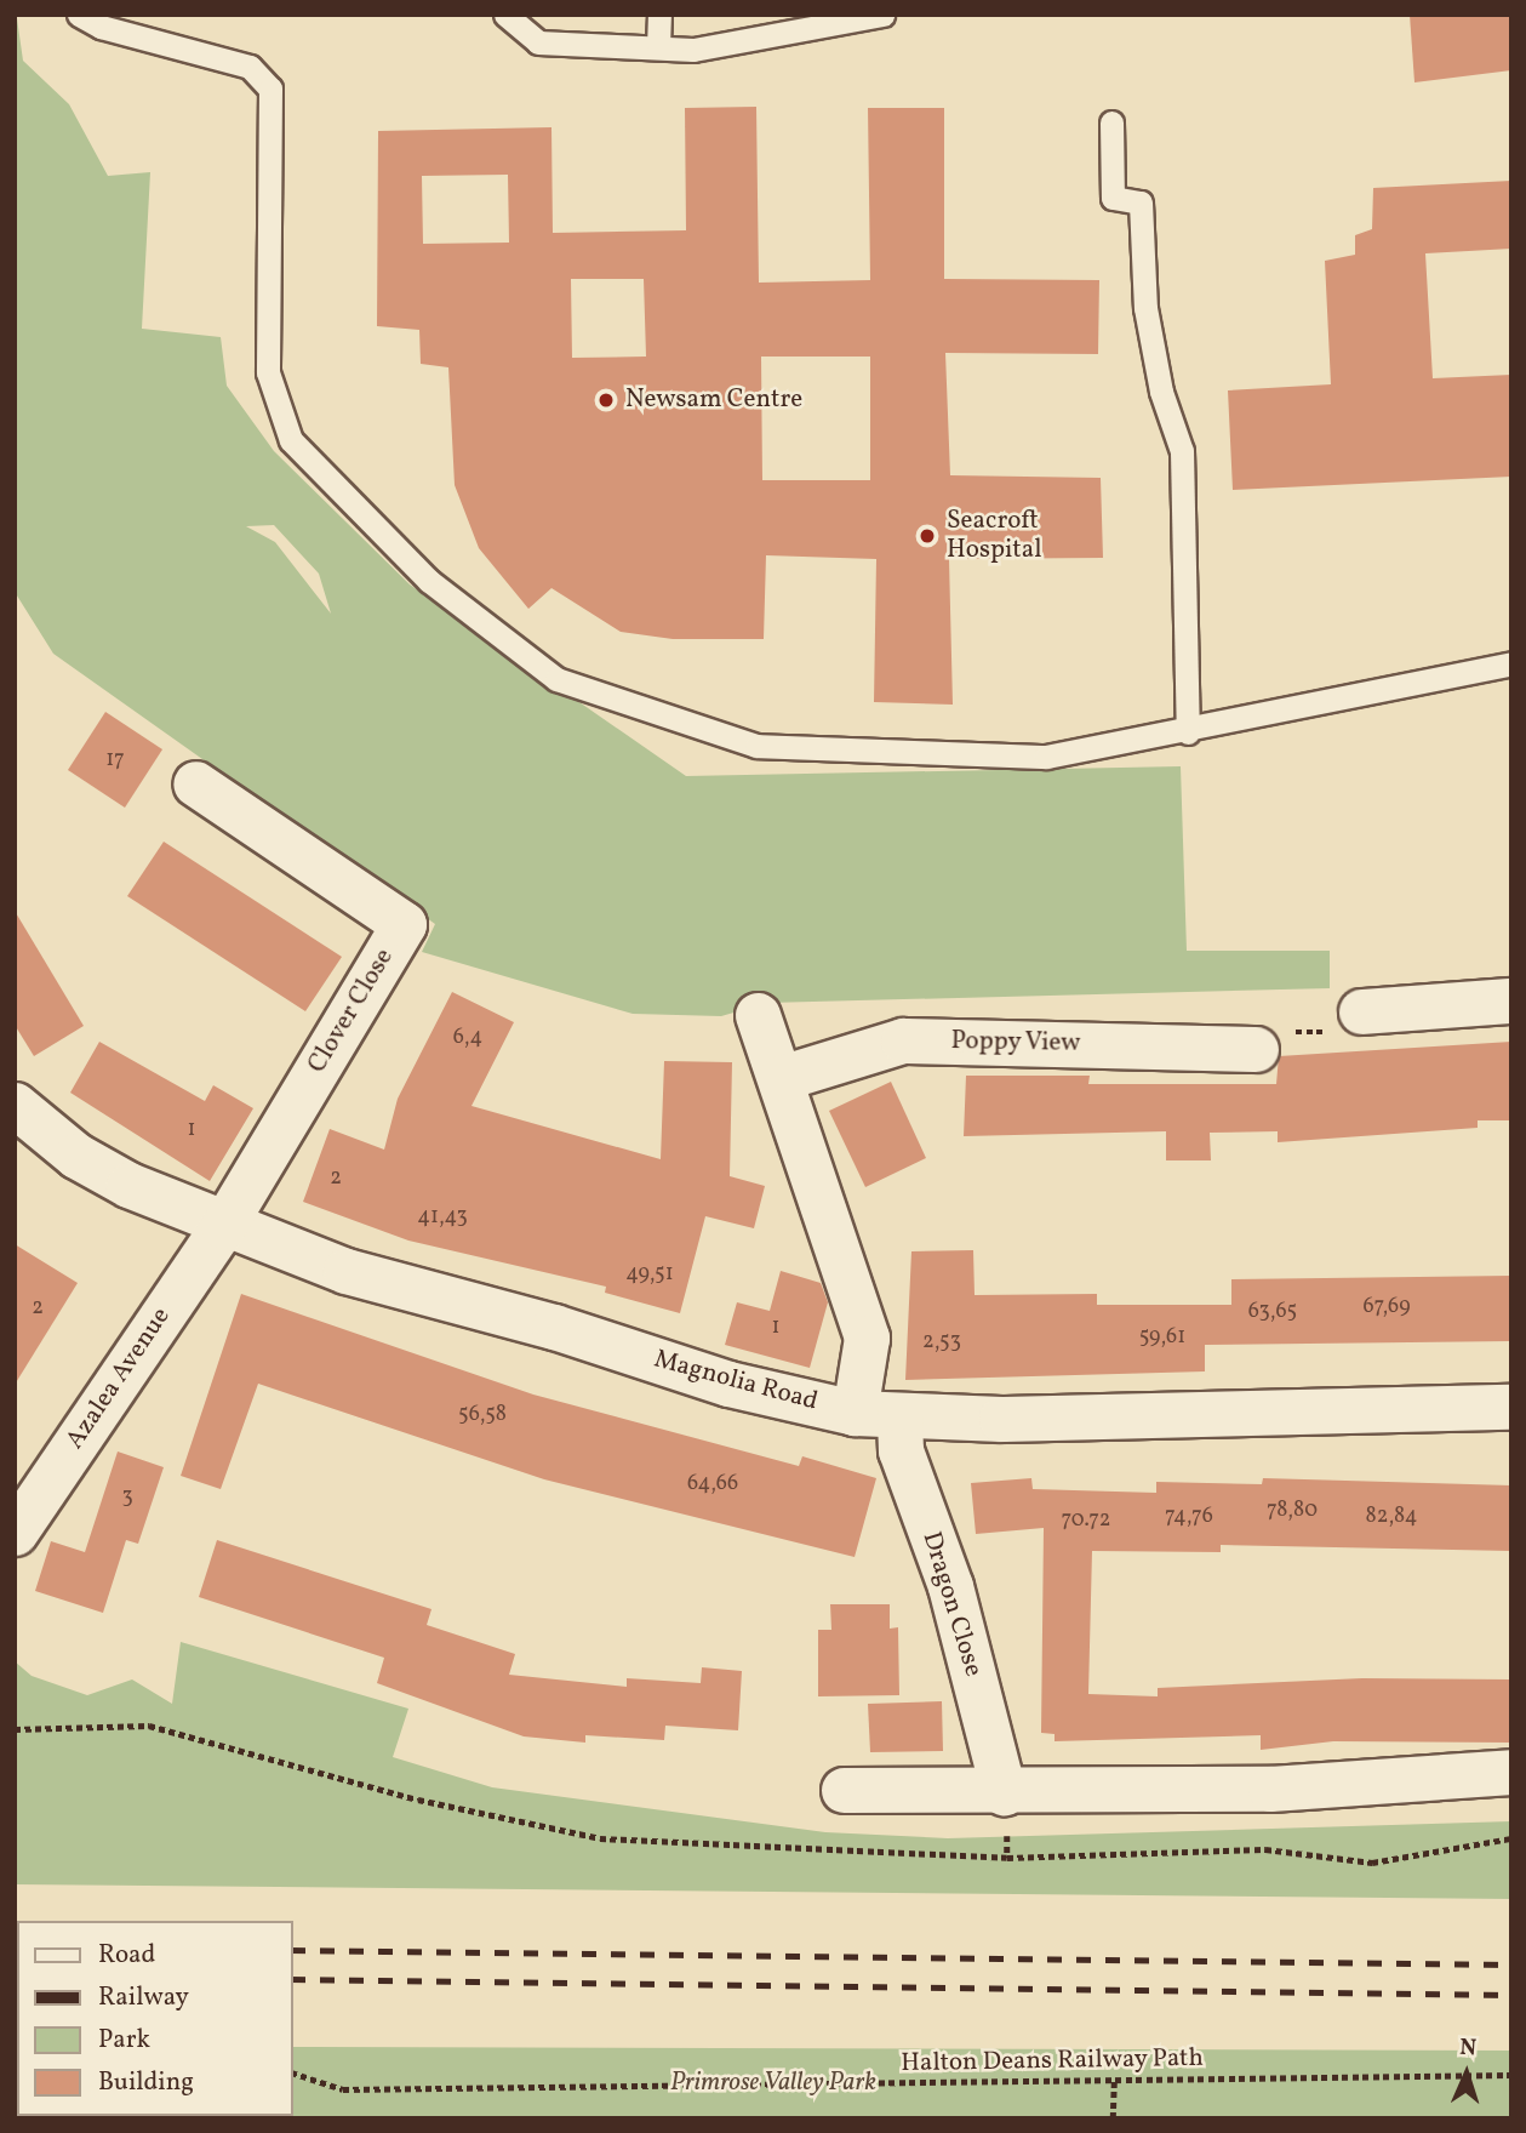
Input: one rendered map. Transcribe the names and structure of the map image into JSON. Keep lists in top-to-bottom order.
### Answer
{
  "streets": {
    "street": [
      "Clover Close",
      "Poppy View",
      "Azalea Avenue",
      "Magnolia Road",
      "Dragon Close"
    ],
    "path": ["Halton Deans Railway Path"]
  },
  "crossings": [
    ["Clover Close", "Azalea Avenue"],
    ["Clover Close", "Magnolia Road"],
    ["Azalea Avenue", "Magnolia Road"],
    ["Magnolia Road", "Dragon Close"]
  ],
  "parks": ["Primrose Valley Park"],
  "places": ["Newsam Centre", "Seacroft Hospital"],
  "house_numbers": [
    "17",
    "6,4",
    "1",
    "2",
    "41,43",
    "49,51",
    "67,69",
    "2",
    "63,65",
    "1",
    "59,61",
    "2,53",
    "56,58",
    "64,66",
    "3",
    "78,80",
    "74,76",
    "82,84",
    "70.72"
  ],
  "legend": [
    "Road",
    "Railway",
    "Park",
    "Building"
  ],
  "north": "top"
}
